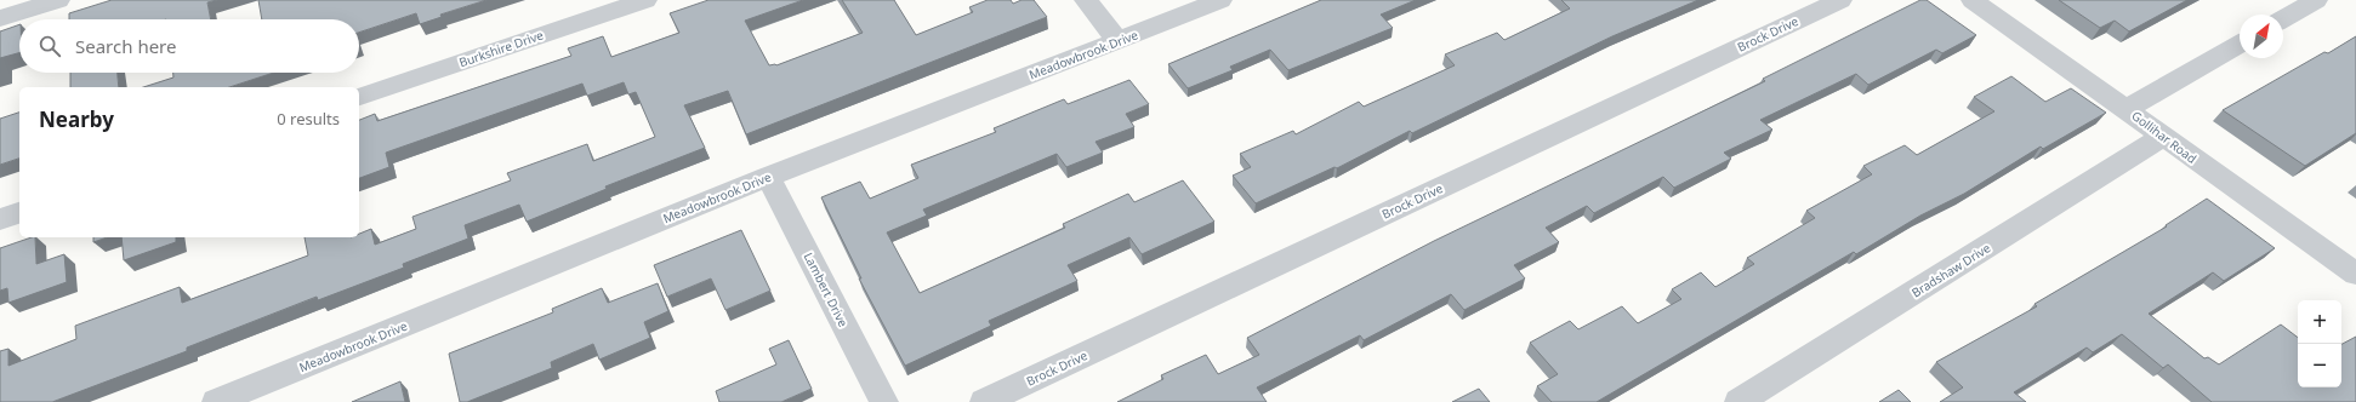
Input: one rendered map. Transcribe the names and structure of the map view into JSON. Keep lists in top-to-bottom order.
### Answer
{
  "streets": {
    "street": [
      "Brock Drive",
      "Burkshire Drive",
      "Meadowbrook Drive",
      "Gollihar Road",
      "Bradshaw Drive",
      "Lambert Drive"
    ]
  },
  "crossings": [
    ["Meadowbrook Drive", "Lambert Drive"],
    ["Gollihar Road", "Bradshaw Drive"]
  ],
  "north": "top right",
  "page": {
    "search": "Search here",
    "heading": ["Nearby", "0 results"],
    "map_buttons": ["+", "−"]
  }
}
